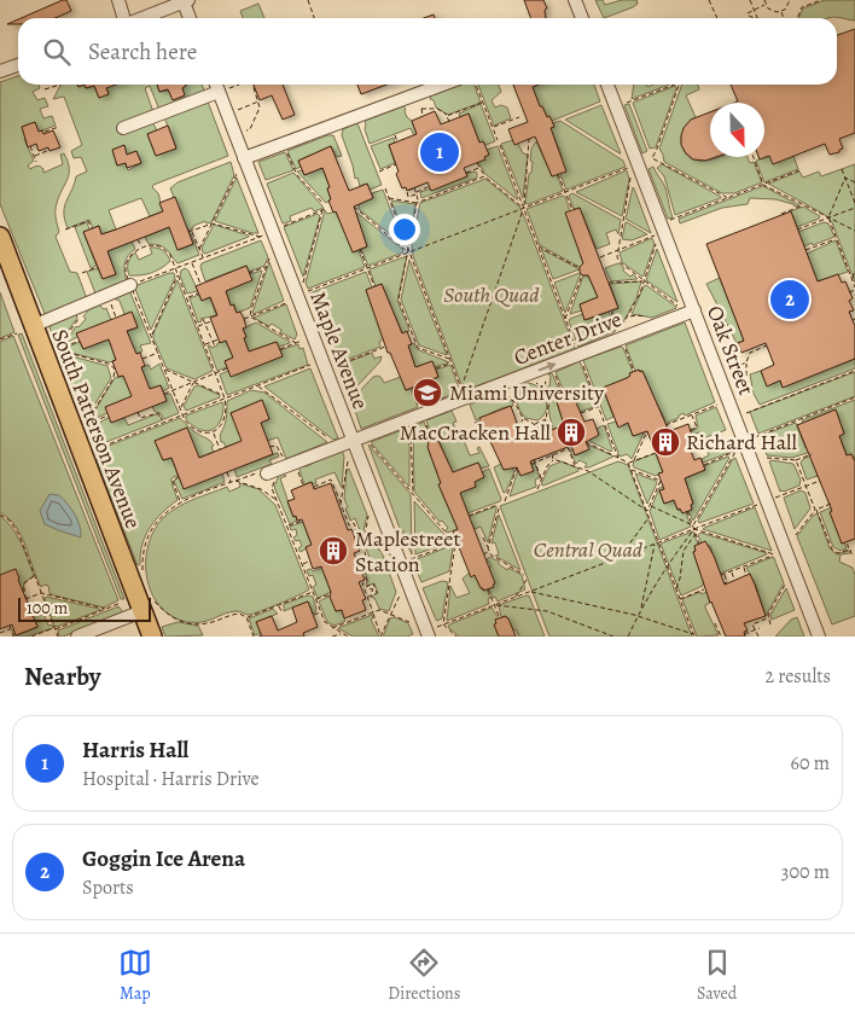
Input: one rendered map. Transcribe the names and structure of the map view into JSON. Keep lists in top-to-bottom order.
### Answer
{
  "streets": {
    "highway": ["South Patterson Avenue"],
    "street": ["Center Drive", "Maple Avenue", "Oak Street"]
  },
  "crossings": [
    ["Center Drive", "Maple Avenue"],
    ["Center Drive", "Oak Street"]
  ],
  "parks": ["South Quad", "Central Quad"],
  "places": {
    "school or university": ["Miami University"],
    "building": ["MacCracken Hall", "Richard Hall", "Maplestreet Station"]
  },
  "scale_bar": "100 m",
  "north": "bottom",
  "page": {
    "search": "Search here",
    "pins": ["1", "2"],
    "scale": "100 m",
    "heading": ["Nearby", "2 results"],
    "list": [
      {
        "mark": "1",
        "name": "Harris Hall",
        "note": "Hospital · Harris Drive",
        "value": "60 m"
      },
      {
        "mark": "2",
        "name": "Goggin Ice Arena",
        "note": "Sports",
        "value": "300 m"
      }
    ],
    "nav": ["Map", "Directions", "Saved"]
  }
}
